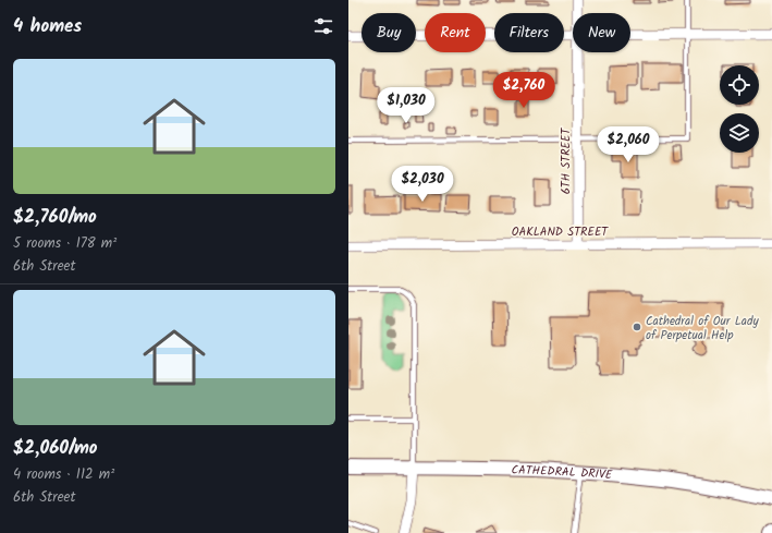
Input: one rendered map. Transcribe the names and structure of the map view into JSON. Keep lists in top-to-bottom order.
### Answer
{
  "streets": {
    "main road": ["CATHEDRAL DRIVE"],
    "street": ["6TH STREET", "OAKLAND STREET"]
  },
  "crossings": [
    ["6TH STREET", "OAKLAND STREET"]
  ],
  "places": ["Cathedral of Our Lady of Perpetual Help"],
  "page": {
    "heading": "4 homes",
    "chip": [
      "Buy",
      "Rent",
      "Filters",
      "New"
    ],
    "list": [
      {
        "name": "$2,760/mo",
        "note": "5 rooms · 178 m² · 6th Street"
      },
      {
        "name": "$2,060/mo",
        "note": "4 rooms · 112 m² · 6th Street"
      }
    ],
    "price": [
      "$2,760",
      "$1,030",
      "$2,060",
      "$2,030"
    ]
  }
}
